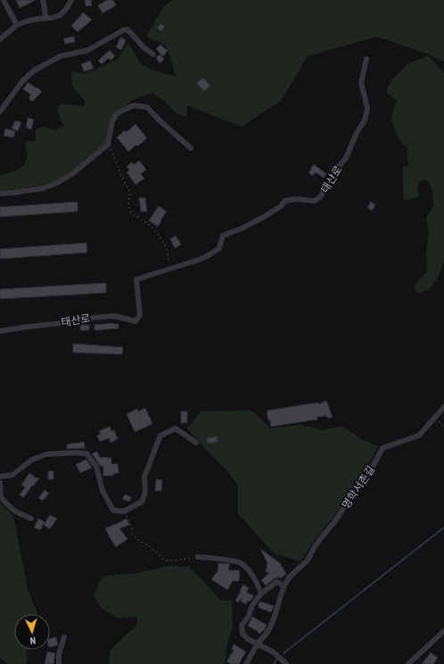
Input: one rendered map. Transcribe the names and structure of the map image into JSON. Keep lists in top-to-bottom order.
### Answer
{
  "streets": {
    "street": ["태산로", "명학서촌길"]
  },
  "north": "bottom"
}
